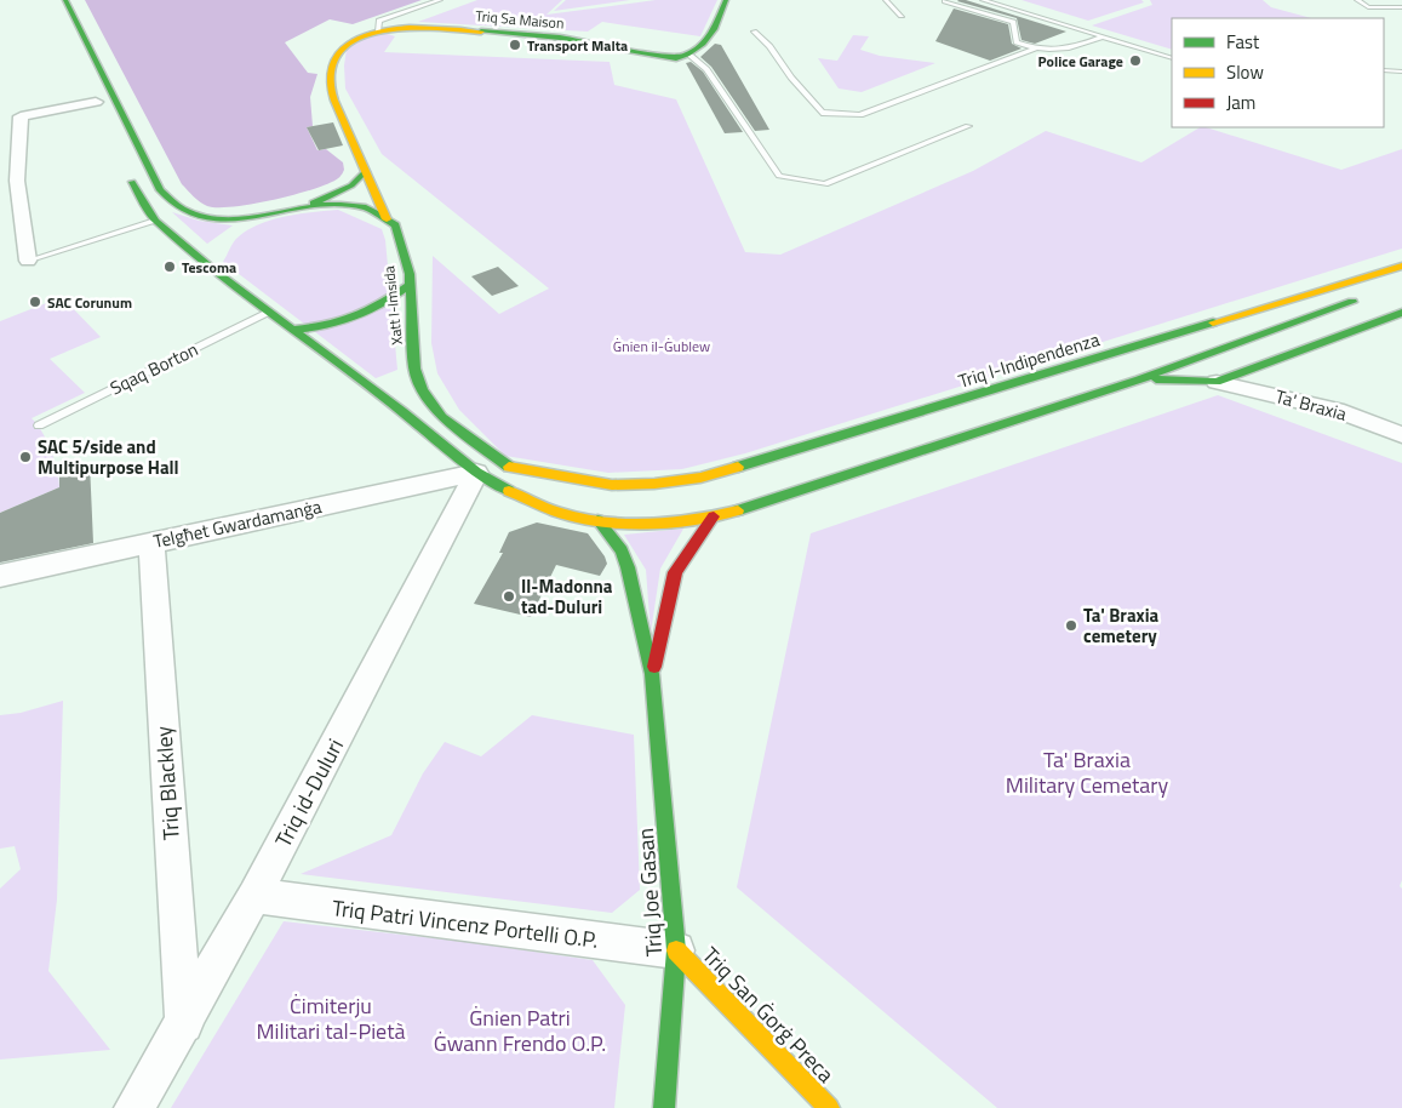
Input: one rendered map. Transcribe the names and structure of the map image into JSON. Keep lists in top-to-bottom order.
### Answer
{
  "streets": {
    "main road": [
      "Triq Sa Maison",
      "Xatt l-Imsida",
      "Triq l-Indipendenza",
      "Triq Joe Gasan",
      "Triq San Ġorġ Preca"
    ],
    "street": [
      "Ta' Braxia",
      "Telgħet Gwardamanġa",
      "Triq Blackley",
      "Triq id-Duluri",
      "Triq Patri Vincenz Portelli O.P."
    ],
    "lane": ["Sqaq Borton"]
  },
  "crossings": [
    ["Triq Sa Maison", "Xatt l-Imsida"],
    ["Xatt l-Imsida", "Triq l-Indipendenza"],
    ["Telgħet Gwardamanġa", "Triq Blackley"],
    ["Telgħet Gwardamanġa", "Triq id-Duluri"],
    ["Triq Blackley", "Triq id-Duluri"],
    ["Triq id-Duluri", "Triq Patri Vincenz Portelli O.P."],
    ["Triq Joe Gasan", "Triq Patri Vincenz Portelli O.P."],
    ["Triq Joe Gasan", "Triq San Ġorġ Preca"],
    ["Triq Patri Vincenz Portelli O.P.", "Triq San Ġorġ Preca"]
  ],
  "parks": [
    "Ġnien il-Ġublew",
    "Ta' Braxia Military Cemetary",
    "Ċimiterju Militari tal-Pietà",
    "Ġnien Patri Ġwann Frendo O.P."
  ],
  "places": [
    "Transport Malta",
    "Police Garage",
    "Tescoma",
    "SAC Corunum",
    "SAC 5/side and Multipurpose Hall",
    "Il-Madonna tad-Duluri",
    "Ta' Braxia cemetery"
  ],
  "legend": ["Fast", "Slow", "Jam"]
}
